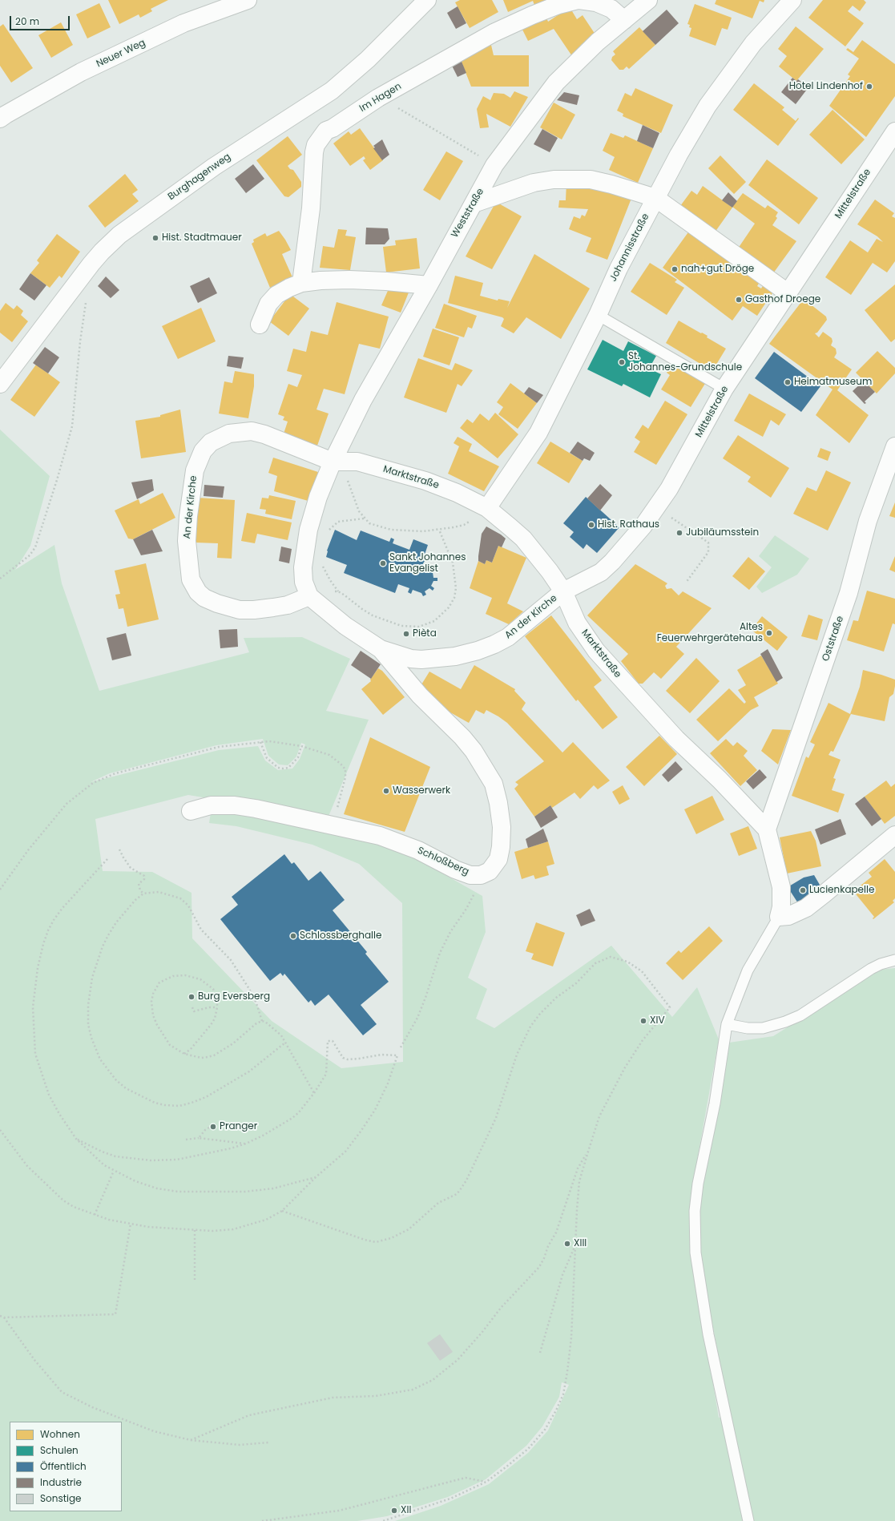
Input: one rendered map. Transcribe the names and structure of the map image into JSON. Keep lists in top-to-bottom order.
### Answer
{
  "streets": {
    "street": [
      "Neuer Weg",
      "Im Hagen",
      "Burghagenweg",
      "Mittelstraße",
      "Weststraße",
      "Johannisstraße",
      "Marktstraße",
      "An der Kirche",
      "Oststraße",
      "Schloßberg"
    ]
  },
  "crossings": [
    ["Im Hagen", "Weststraße"],
    ["Mittelstraße", "Marktstraße"],
    ["Mittelstraße", "An der Kirche"],
    ["Weststraße", "Marktstraße"],
    ["Weststraße", "An der Kirche"],
    ["Johannisstraße", "Marktstraße"],
    ["Marktstraße", "An der Kirche"],
    ["Marktstraße", "Oststraße"],
    ["An der Kirche", "Schloßberg"]
  ],
  "places": [
    "Hotel Lindenhof",
    "Hist. Stadtmauer",
    "nah+gut Dröge",
    "Gasthof Droege",
    "St. Johannes-Grundschule",
    "Heimatmuseum",
    "Hist. Rathaus",
    "Jubiläumsstein",
    "Sankt Johannes Evangelist",
    "Altes Feuerwehrgerätehaus",
    "Pièta",
    "Wasserwerk",
    "Lucienkapelle",
    "Schlossberghalle",
    "Burg Eversberg",
    "XIV",
    "Pranger",
    "XIII",
    "XII"
  ],
  "legend": [
    "Wohnen",
    "Schulen",
    "Öffentlich",
    "Industrie",
    "Sonstige"
  ],
  "scale_bar": "20 m"
}
